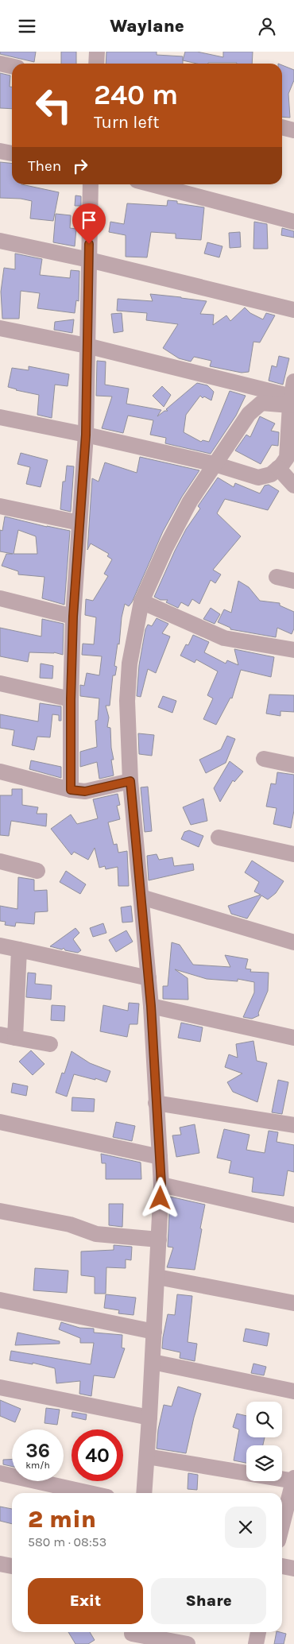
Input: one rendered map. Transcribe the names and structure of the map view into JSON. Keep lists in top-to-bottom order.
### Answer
{
  "page": {
    "header": "Waylane",
    "turn": ["240 m", "Turn left"],
    "then": "Then",
    "speed": "36 km/h",
    "limit": "40",
    "heading": ["2 min", "580 m · 08:53"],
    "buttons": ["Exit", "Share"]
  }
}
